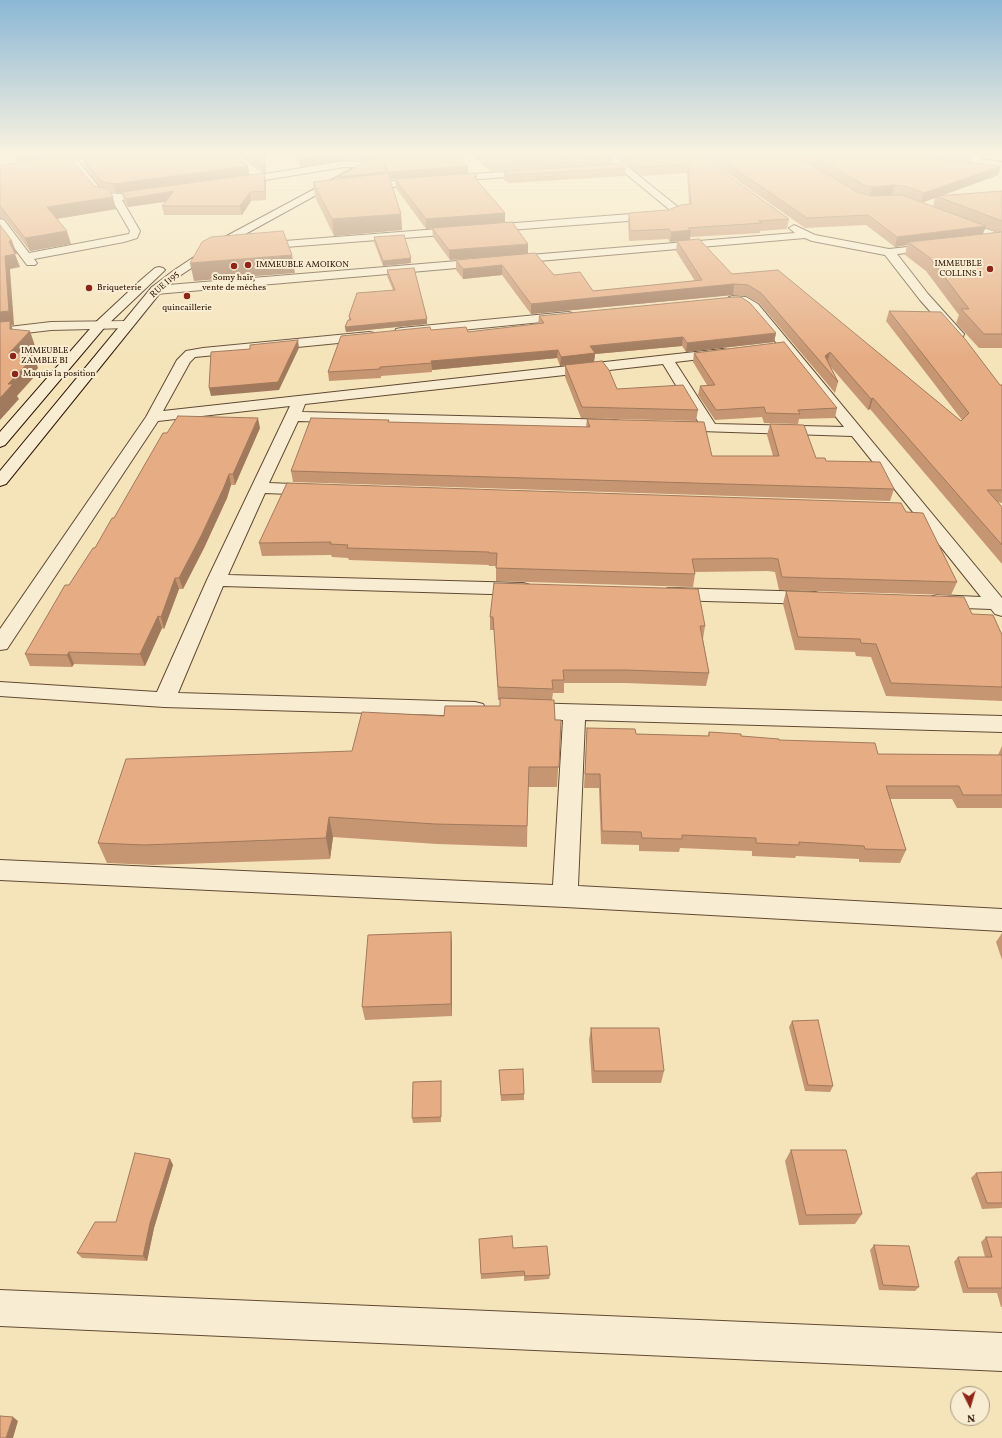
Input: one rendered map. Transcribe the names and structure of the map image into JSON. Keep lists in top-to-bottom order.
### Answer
{
  "streets": {
    "street": ["RUE I195"]
  },
  "places": [
    "IMMEUBLE AMOIKON",
    "Somy haïr, vente de mèches",
    "IMMEUBLE COLLINS 1",
    "Briqueterie",
    "quincaillerie",
    "IMMEUBLE ZAMBLE BI",
    "Maquis la position"
  ],
  "north": "bottom"
}
